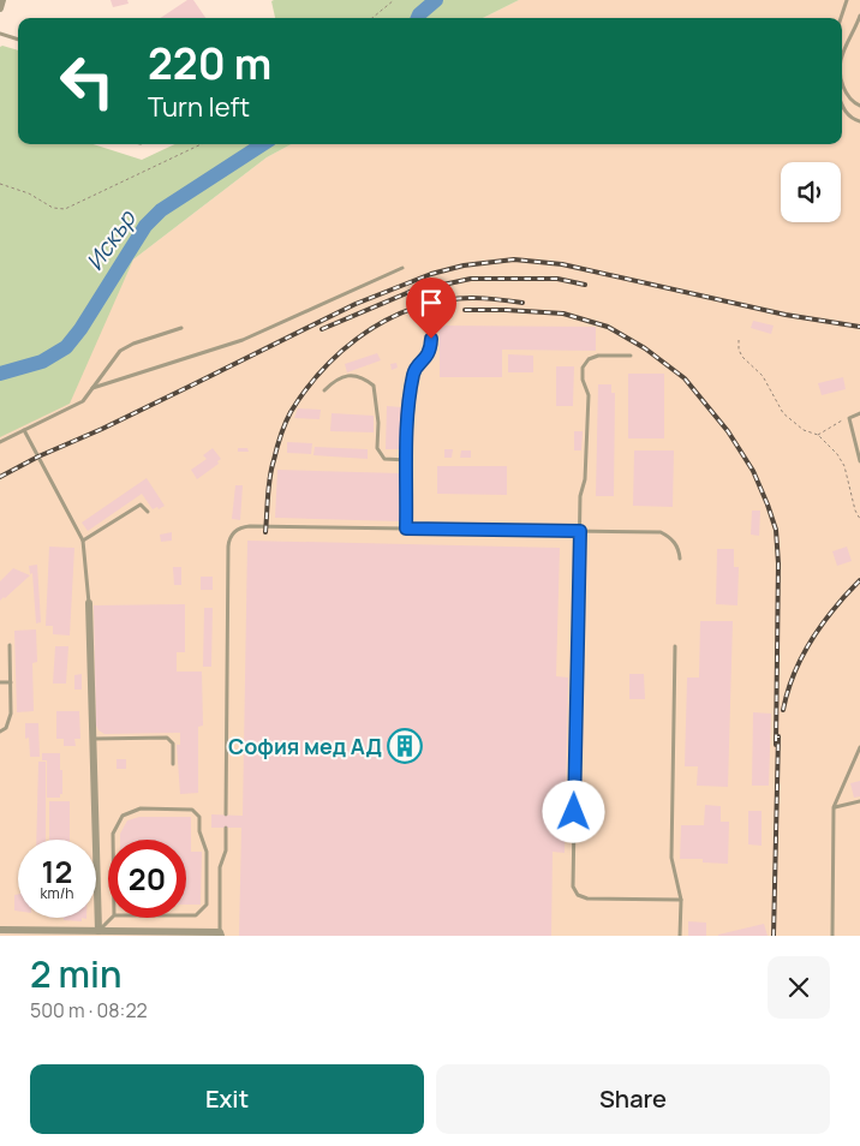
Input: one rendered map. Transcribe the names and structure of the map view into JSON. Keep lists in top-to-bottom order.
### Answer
{
  "water": ["Искър"],
  "places": {
    "building": ["София мед АД"]
  },
  "page": {
    "turn": ["220 m", "Turn left"],
    "speed": "12 km/h",
    "limit": "20",
    "heading": ["2 min", "500 m · 08:22"],
    "buttons": ["Exit", "Share"]
  }
}
